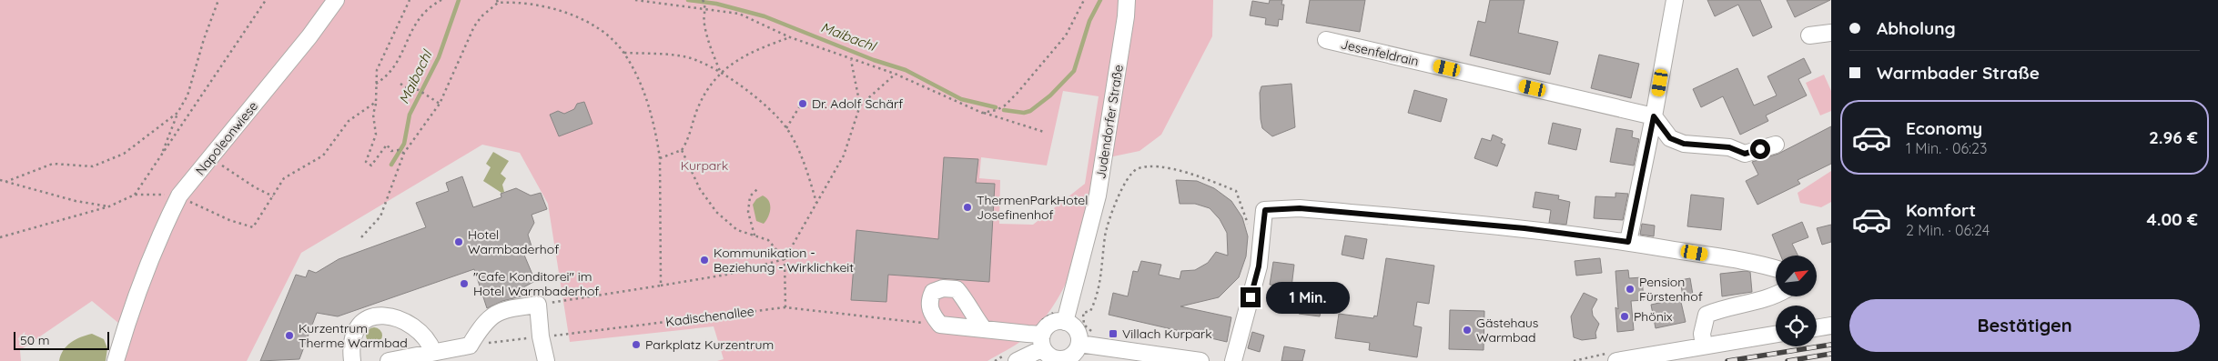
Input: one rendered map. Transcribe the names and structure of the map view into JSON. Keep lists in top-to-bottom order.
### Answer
{
  "streets": {
    "street": ["Jesenfeldrain", "Judendorfer Straße", "Napoleonwiese"],
    "path": ["Kadischenallee"]
  },
  "water": ["Maibachl"],
  "parks": ["Kurpark"],
  "places": {
    "other": [
      "Dr. Adolf Schärf",
      "ThermenParkHotel Josefinenhof",
      "Hotel Warmbaderhof",
      "Kommunikation - Beziehung - Wirklichkeit",
      "\"Cafe Konditorei\" im Hotel Warmbaderhof",
      "Pension Fürstenhof",
      "Phönix",
      "Gästehaus Warmbad",
      "Kurzentrum Therme Warmbad",
      "Parkplatz Kurzentrum"
    ],
    "transit": ["Villach Kurpark"]
  },
  "scale_bar": "50 m",
  "north": "top right",
  "page": {
    "banner": ["Abholung", "Warmbader Straße"],
    "list": [
      {
        "name": "Economy",
        "note": "1 Min. · 06:23",
        "value": "2.96 €"
      },
      {
        "name": "Komfort",
        "note": "2 Min. · 06:24",
        "value": "4.00 €"
      }
    ],
    "bubble": "1 Min.",
    "buttons": "Bestätigen",
    "scale": "50 m"
  }
}
